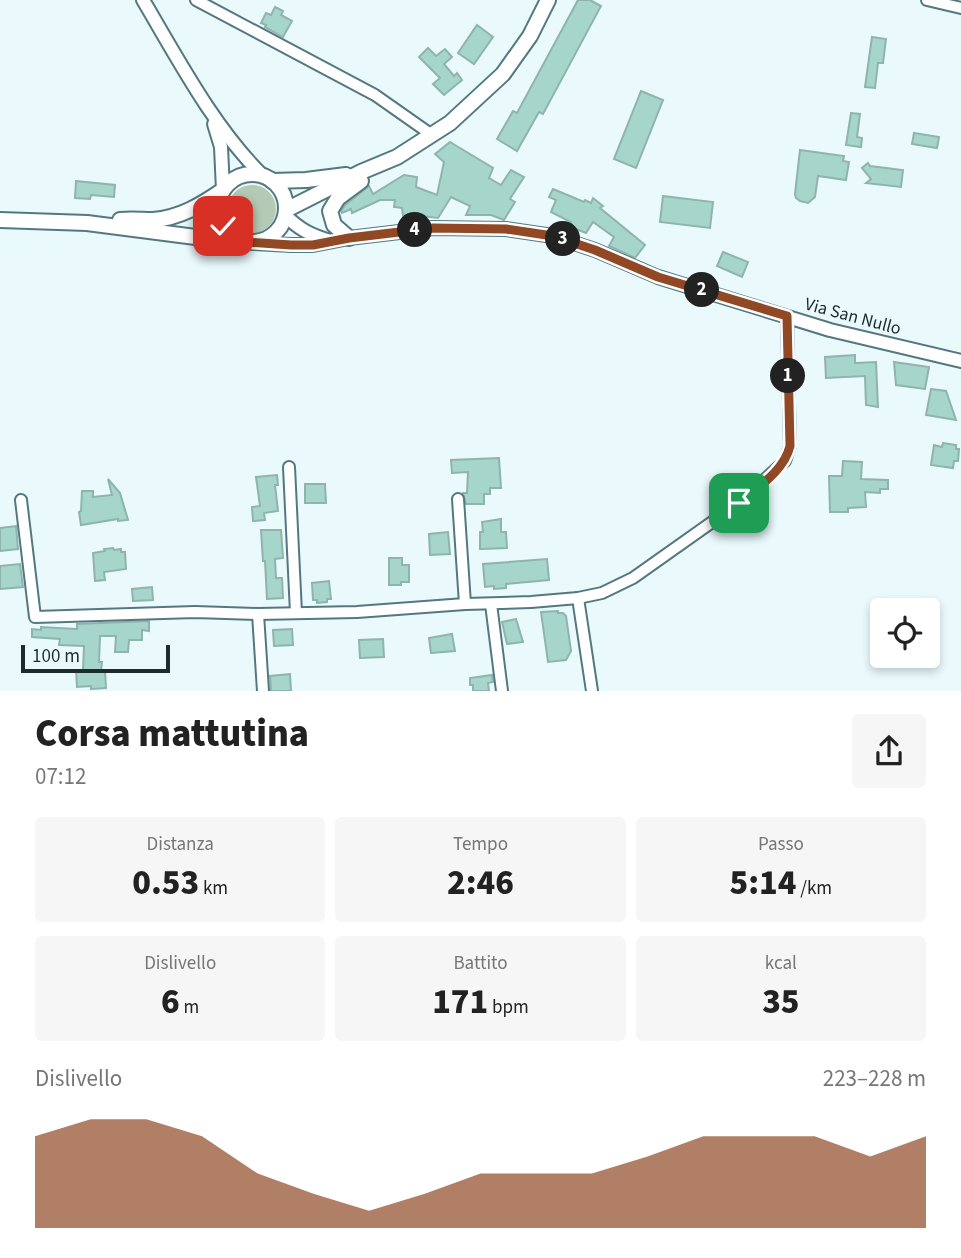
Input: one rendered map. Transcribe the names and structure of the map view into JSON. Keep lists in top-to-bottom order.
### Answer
{
  "streets": {
    "street": ["Via San Nullo"]
  },
  "scale_bar": "100 m",
  "page": {
    "pins": [
      "4",
      "3",
      "2",
      "1"
    ],
    "scale": "100 m",
    "heading": ["Corsa mattutina", "07:12"],
    "stats": [
      ["Distanza", "0.53 km"],
      ["Tempo", "2:46"],
      ["Passo", "5:14 /km"],
      ["Dislivello", "6 m"],
      ["Battito", "171 bpm"],
      ["kcal", "35"]
    ],
    "chart": ["Dislivello", "223–228 m"]
  }
}
